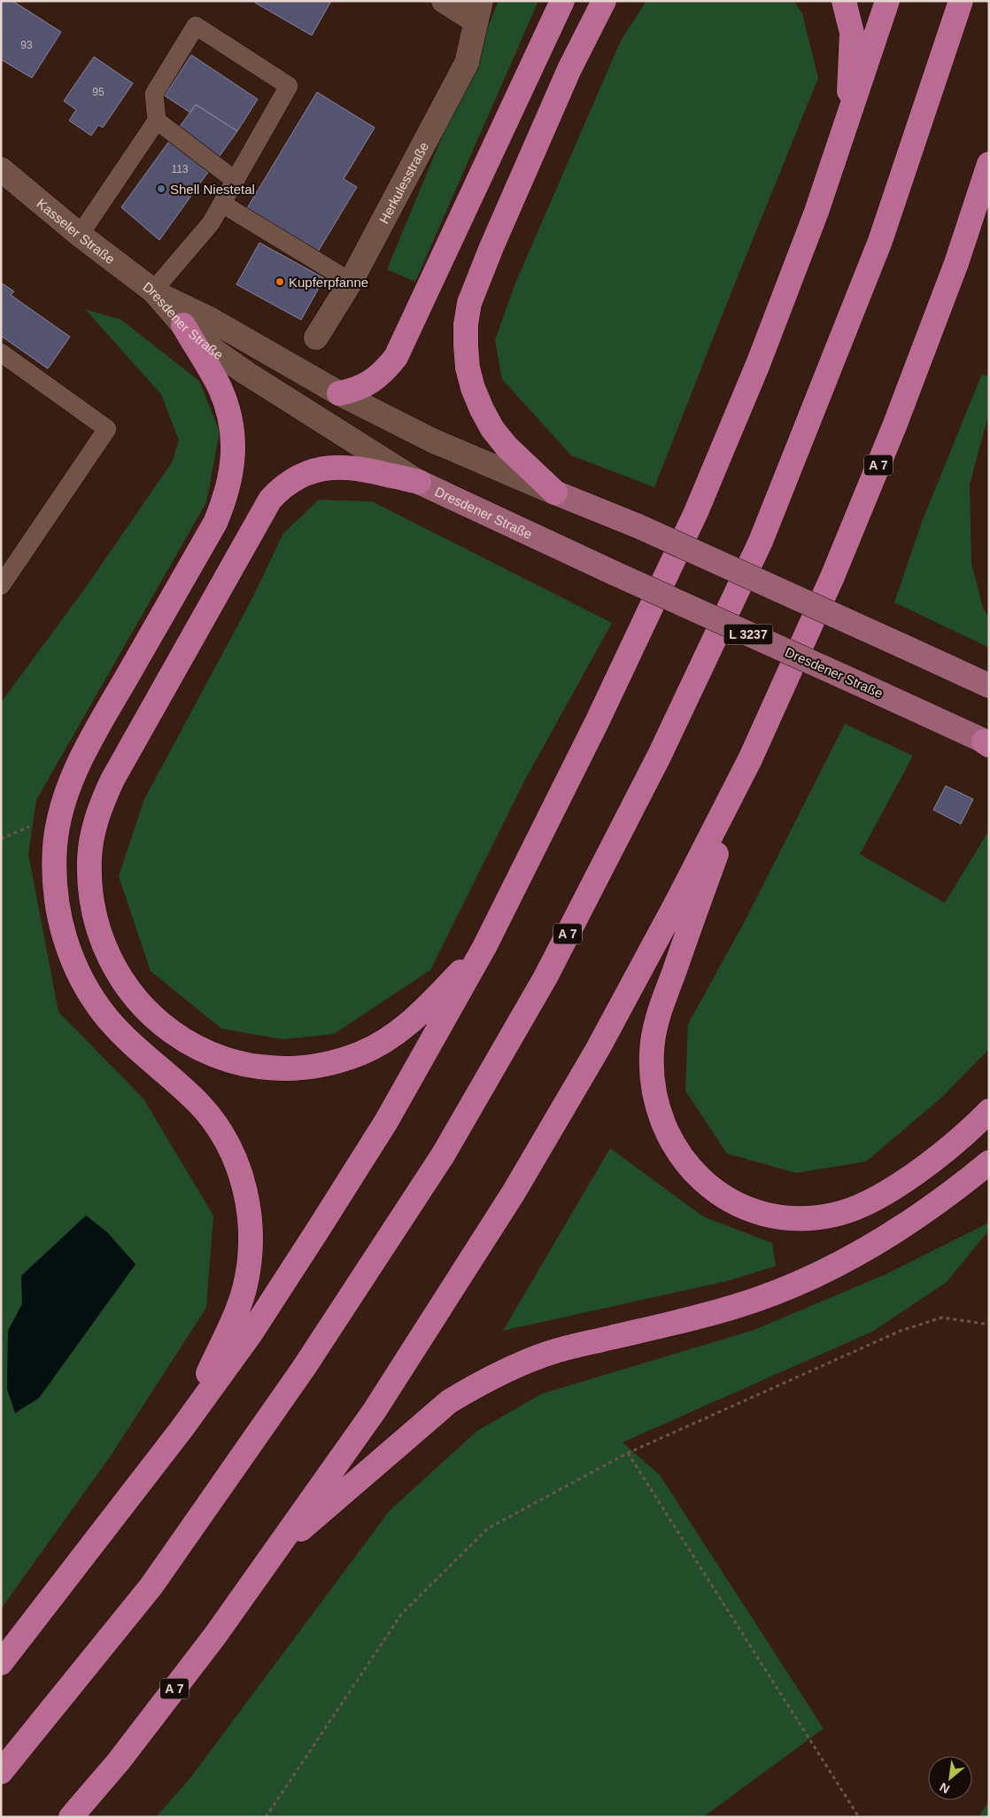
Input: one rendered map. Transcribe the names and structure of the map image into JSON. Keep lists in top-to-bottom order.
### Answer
{
  "streets": {
    "highway": ["A 7"],
    "main road": [
      "Herkulesstraße",
      "Kasseler Straße",
      "Dresdener Straße",
      "L 3237"
    ]
  },
  "crossings": [
    ["Kasseler Straße", "Dresdener Straße"]
  ],
  "places": ["Shell Niestetal", "Kupferpfanne"],
  "house_numbers": ["93", "95", "113"],
  "north": "bottom left"
}
